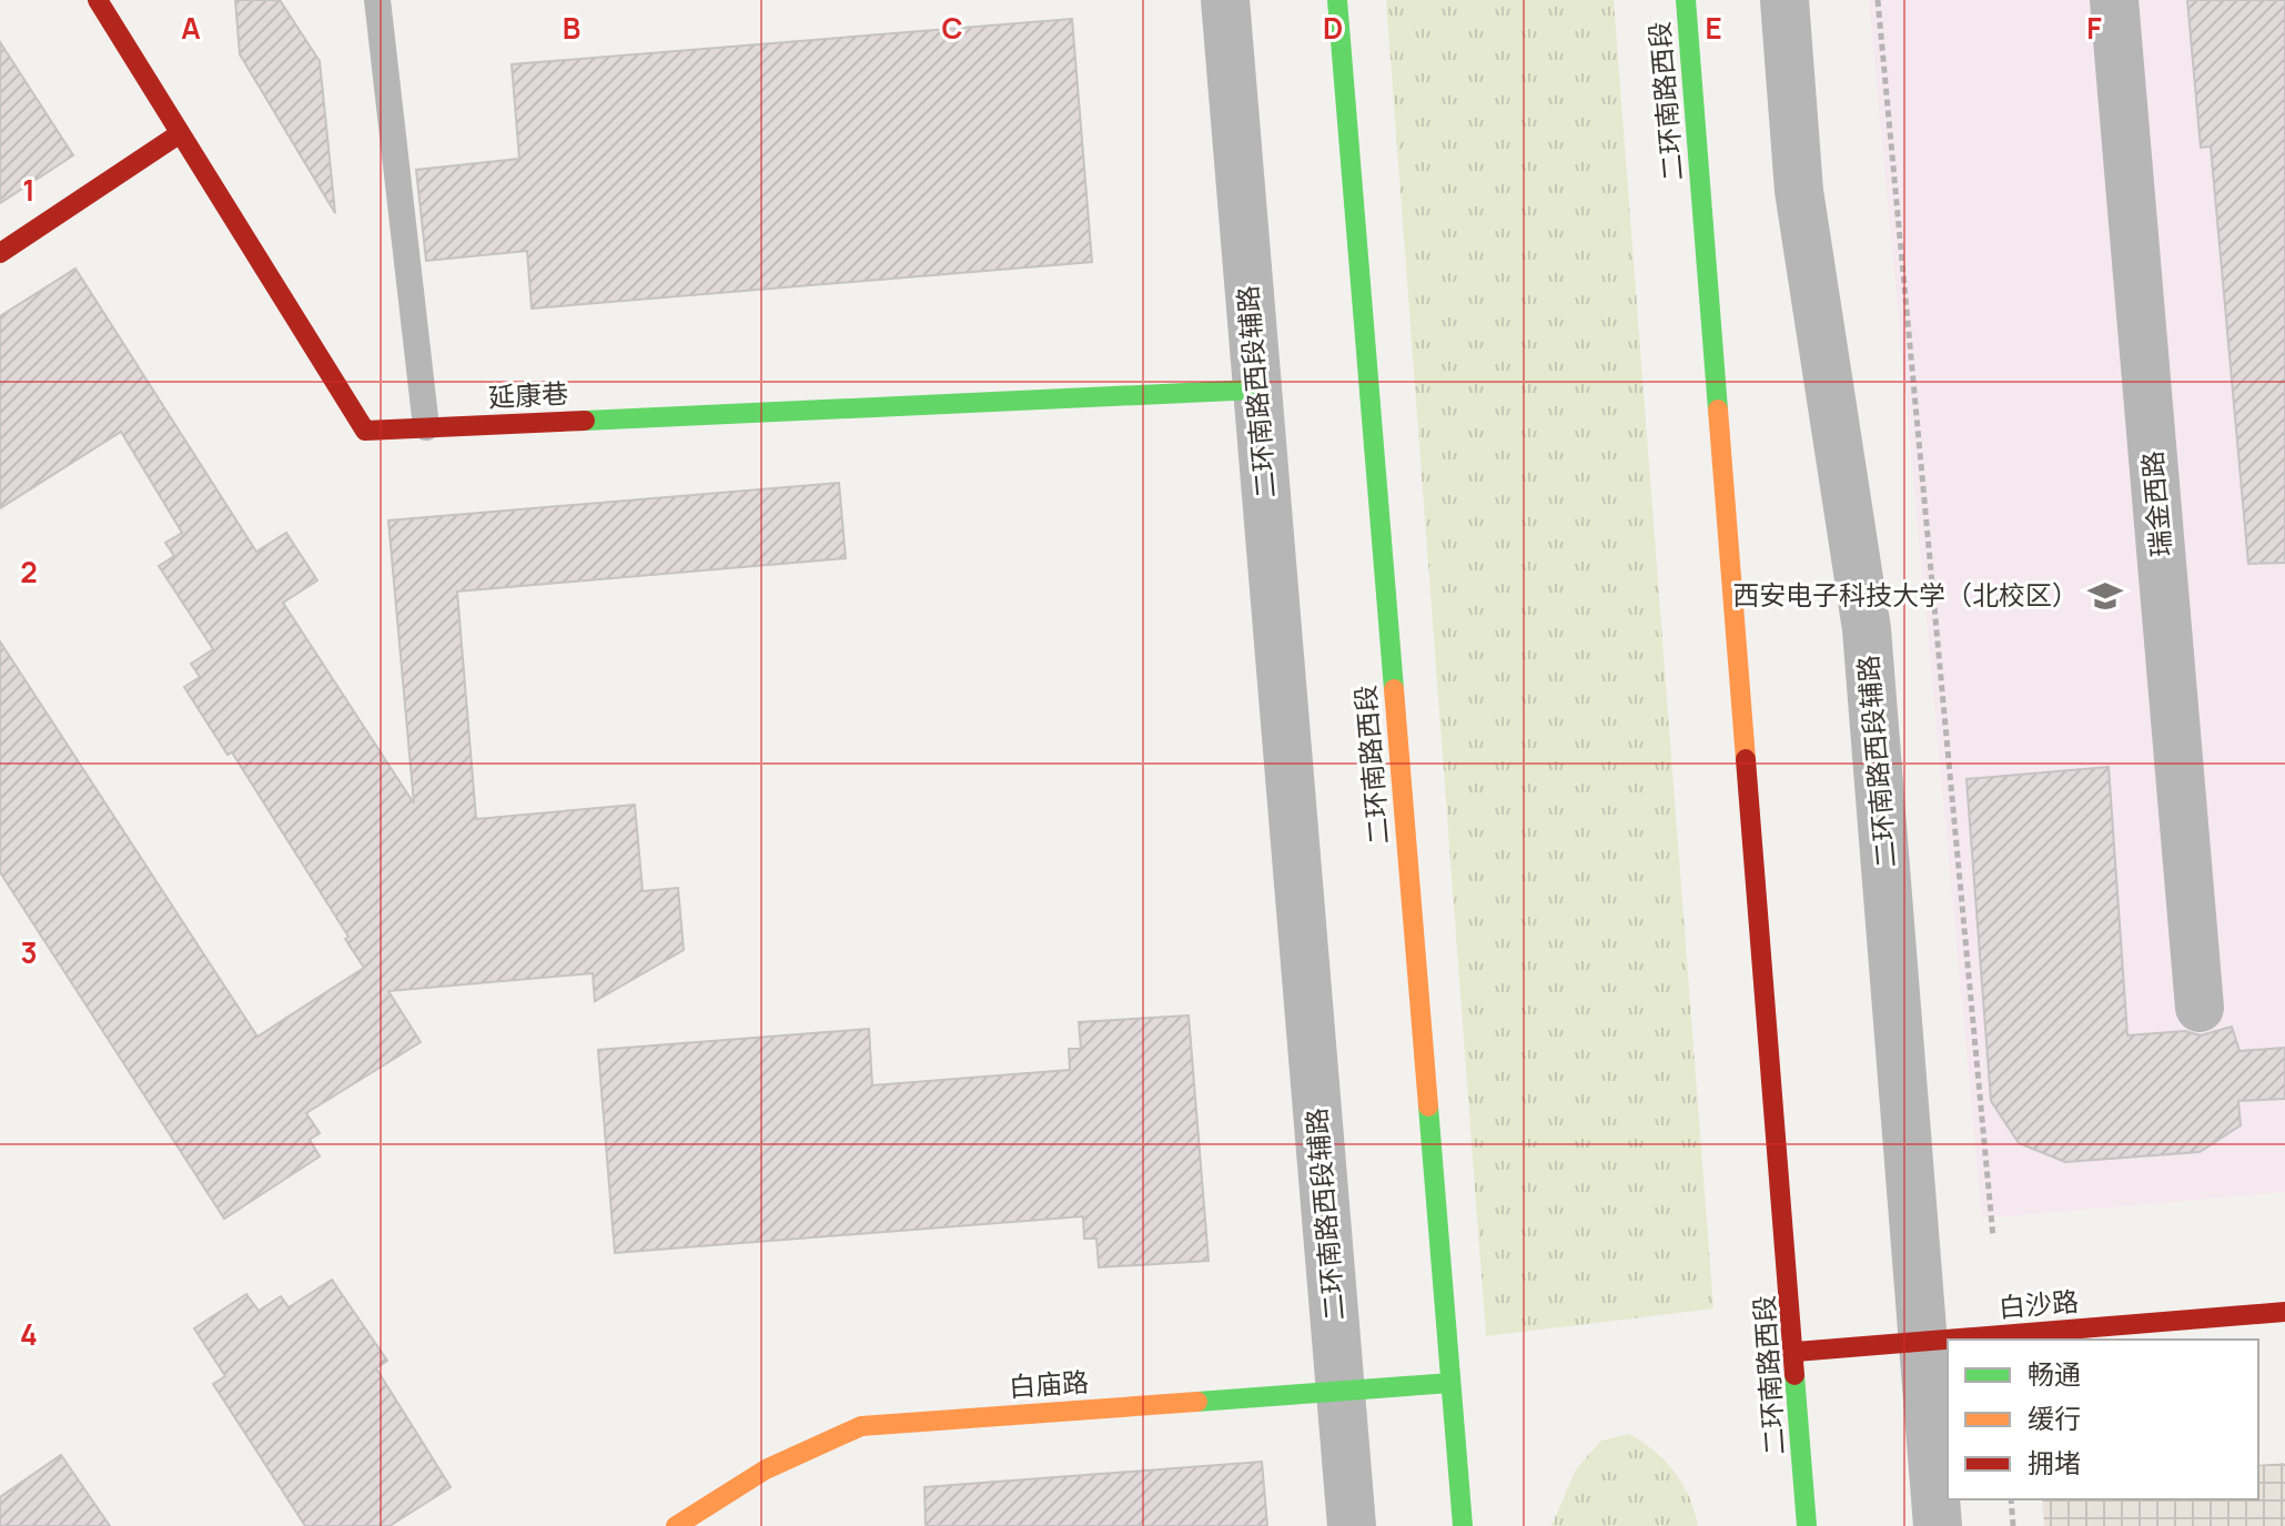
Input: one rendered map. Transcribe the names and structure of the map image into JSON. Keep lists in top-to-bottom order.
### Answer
{
  "streets": {
    "main road": [
      "二环南路西段",
      "延康巷",
      "白沙路",
      "白庙路"
    ],
    "street": ["二环南路西段辅路", "瑞金西路"]
  },
  "crossings": [
    ["二环南路西段", "白沙路"],
    ["二环南路西段", "白庙路"],
    ["二环南路西段辅路", "延康巷"],
    ["二环南路西段辅路", "白沙路"],
    ["二环南路西段辅路", "白庙路"]
  ],
  "places": {
    "school or university": ["西安电子科技大学（北校区）"]
  },
  "legend": ["畅通", "缓行", "拥堵"],
  "grid": {
    "columns": [
      "A",
      "B",
      "C",
      "D",
      "E",
      "F"
    ],
    "rows": [
      "1",
      "2",
      "3",
      "4"
    ]
  }
}
